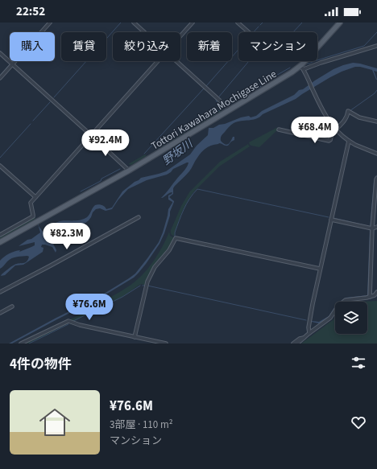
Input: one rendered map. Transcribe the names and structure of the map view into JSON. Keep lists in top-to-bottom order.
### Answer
{
  "streets": {
    "main road": ["Tottori Kawahara Mochigase Line"]
  },
  "water": ["野坂川"],
  "page": {
    "status": "22:52",
    "chip": [
      "購入",
      "賃貸",
      "絞り込み",
      "新着",
      "マンション"
    ],
    "price": [
      "¥68.4M",
      "¥92.4M",
      "¥82.3M",
      "¥76.6M"
    ],
    "heading": "4件の物件",
    "list": [
      {
        "name": "¥76.6M",
        "note": "3部屋 · 110 m² · マンション"
      }
    ]
  }
}
